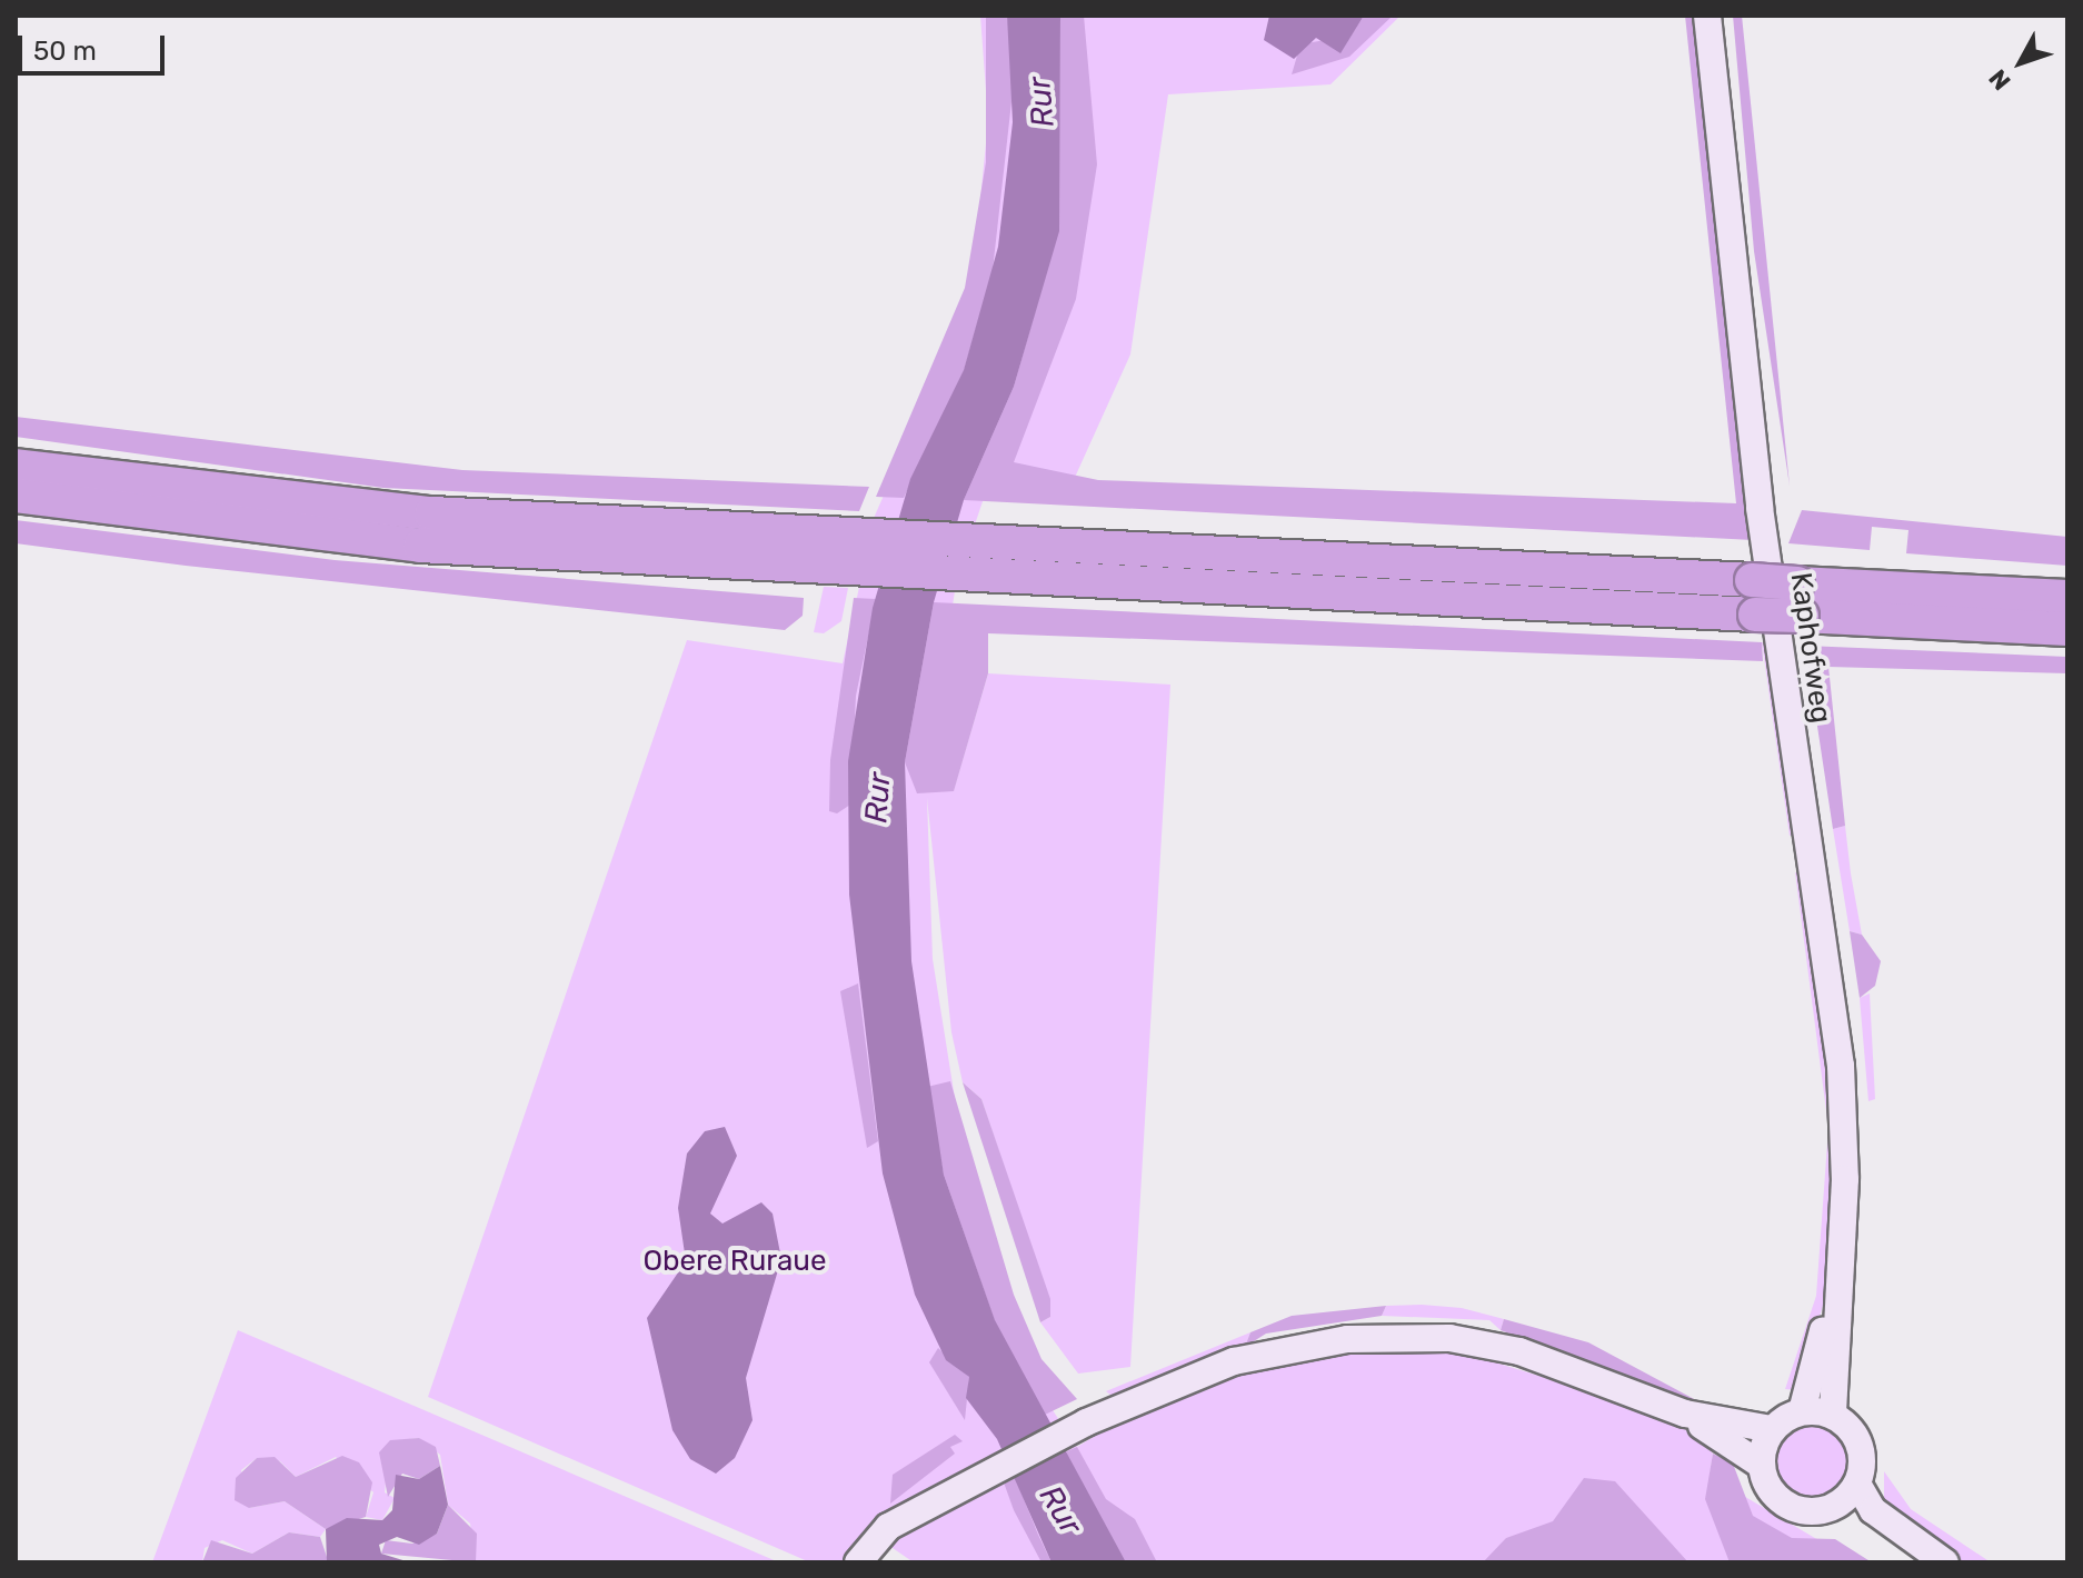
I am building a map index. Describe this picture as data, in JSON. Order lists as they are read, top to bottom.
{
  "streets": {
    "main road": ["Kaphofweg"]
  },
  "water": ["Rur"],
  "parks": ["Obere Ruraue"],
  "scale_bar": "50 m",
  "north": "bottom left"
}
